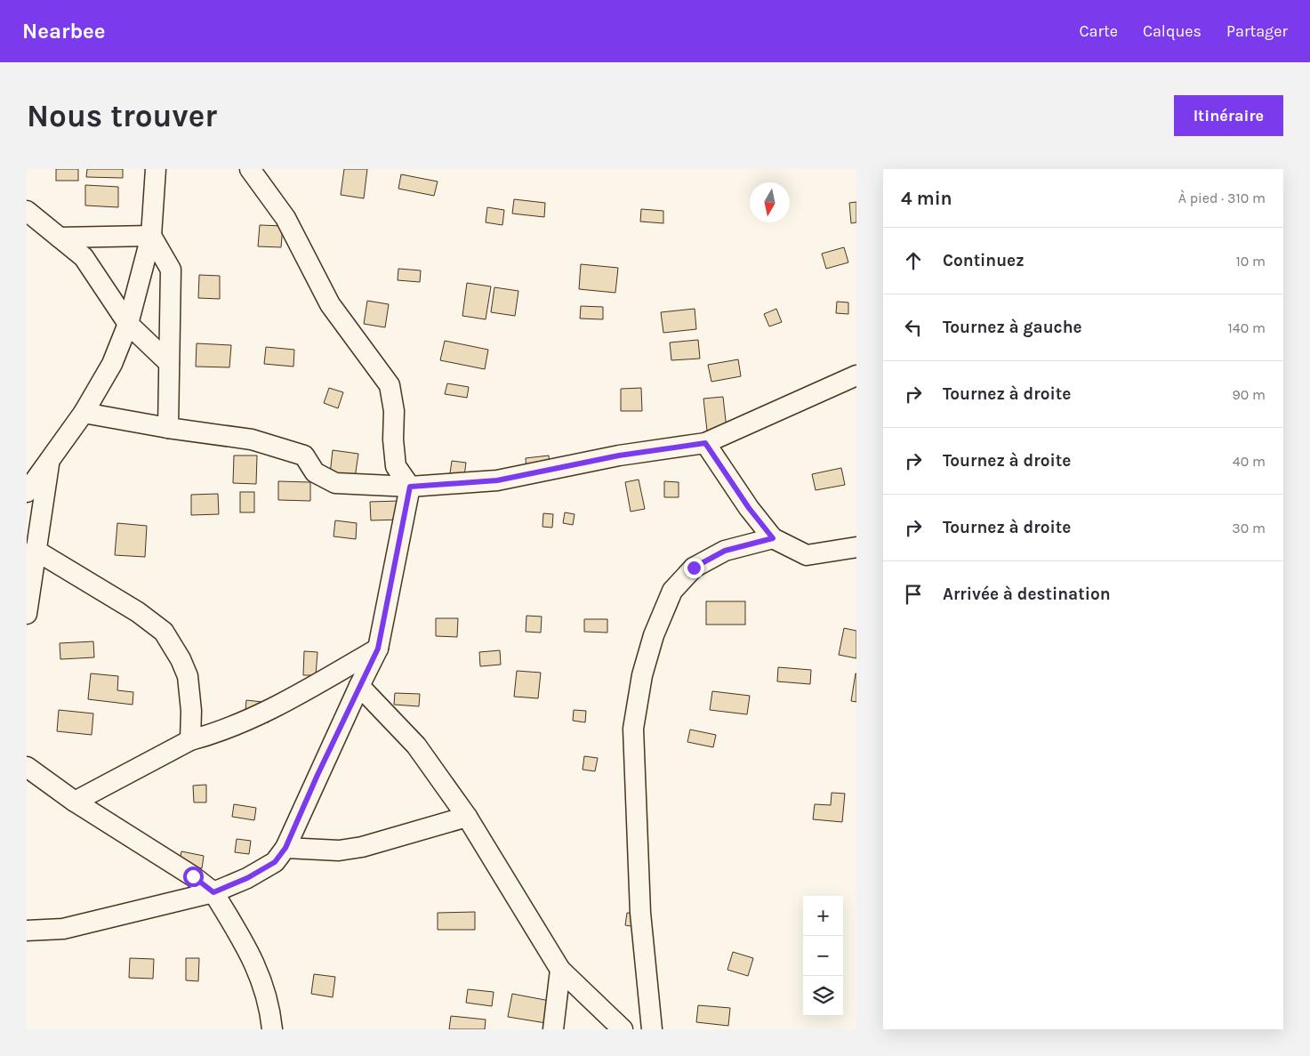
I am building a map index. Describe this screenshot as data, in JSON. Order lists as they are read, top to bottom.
{
  "north": "bottom",
  "page": {
    "header": "Nearbee",
    "nav": ["Carte", "Calques", "Partager"],
    "buttons": "Itinéraire",
    "title": "Nous trouver",
    "heading": ["4 min", "À pied · 310 m"],
    "list": [
      ["Continuez", "10 m"],
      ["Tournez à gauche", "140 m"],
      ["Tournez à droite", "90 m"],
      ["Tournez à droite", "40 m"],
      ["Tournez à droite", "30 m"],
      "Arrivée à destination"
    ],
    "map_buttons": ["+", "−"]
  }
}
